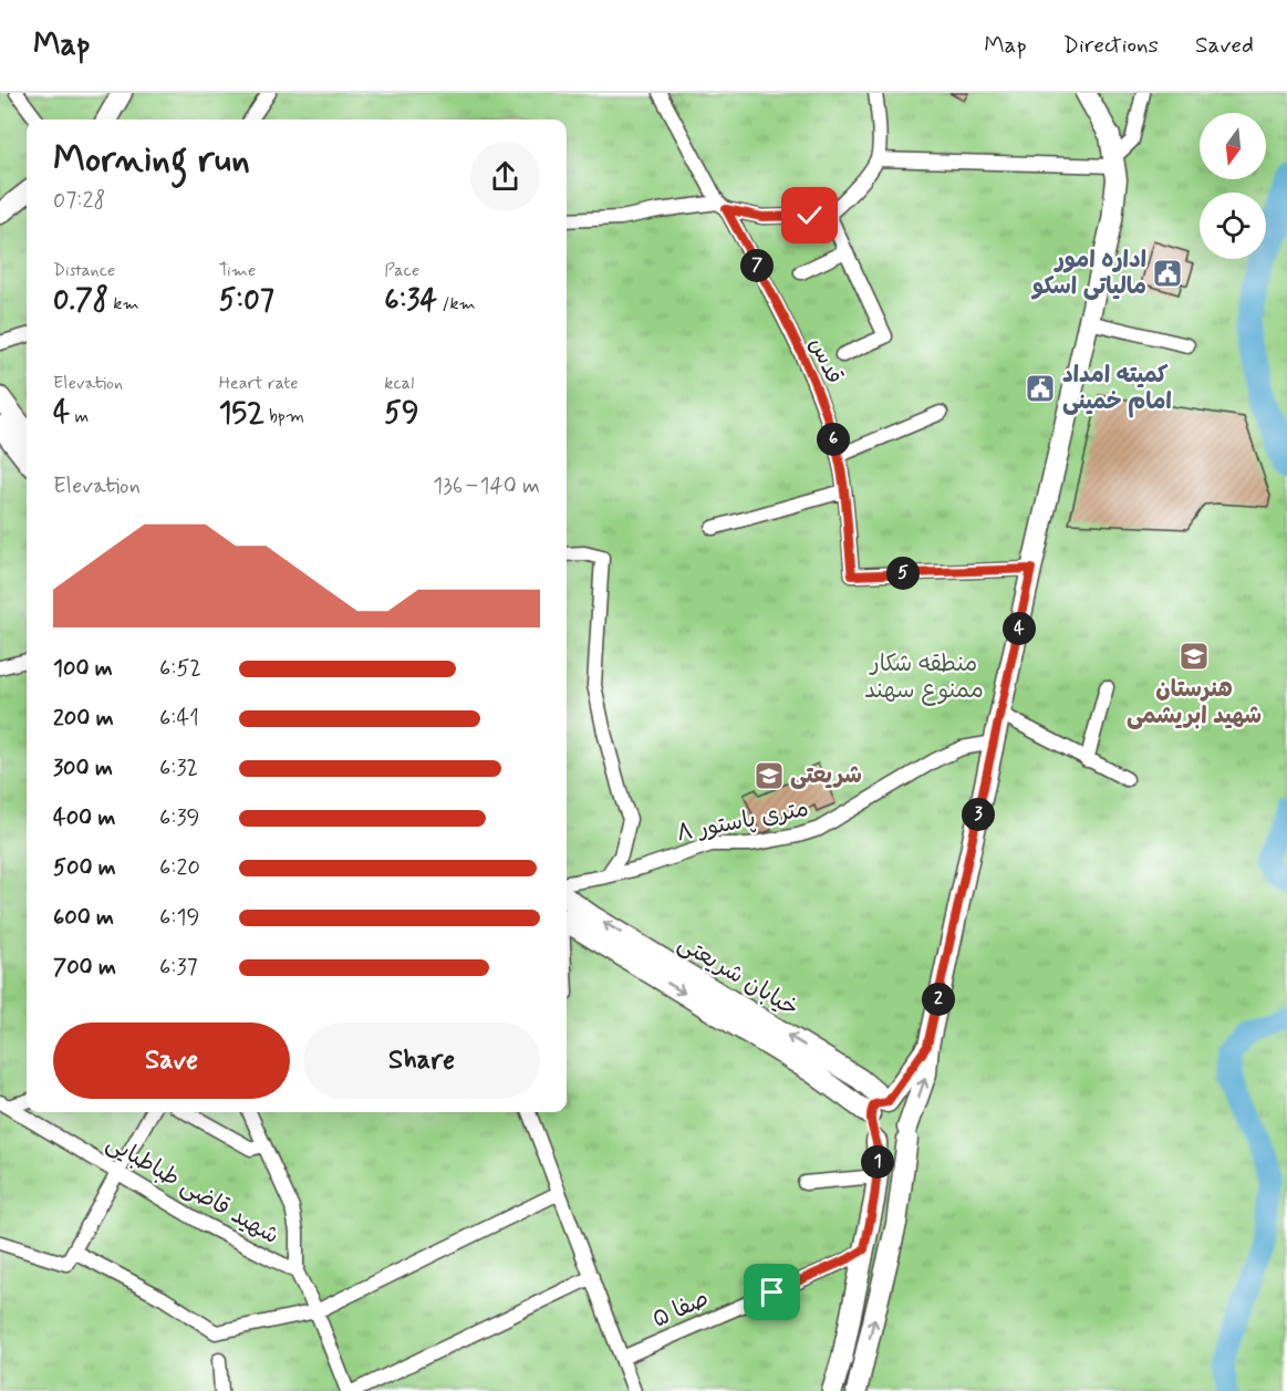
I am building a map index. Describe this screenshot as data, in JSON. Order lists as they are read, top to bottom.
{
  "streets": {
    "main road": ["خیابان شریعتی"],
    "street": [
      "قدس",
      "۸ متری پاستور",
      "شهید قاضی طباطبایی",
      "صفا ۵"
    ]
  },
  "parks": ["منطقه شکار ممنوع سهند"],
  "places": {
    "public building": ["اداره امور مالیاتی اسکو", "کمیته امداد امام خمینی"],
    "school or university": ["هنرستان شهید ابریشمی", "شریعتی"]
  },
  "north": "bottom",
  "page": {
    "header": "Map",
    "nav": ["Map", "Directions", "Saved"],
    "heading": ["Morning run", "07:28"],
    "stats": [
      ["Distance", "0.78 km"],
      ["Time", "5:07"],
      ["Pace", "6:34 /km"],
      ["Elevation", "4 m"],
      ["Heart rate", "152 bpm"],
      ["kcal", "59"]
    ],
    "pins": [
      "7",
      "6",
      "5",
      "4",
      "3",
      "2",
      "1"
    ],
    "chart": ["Elevation", "136–140 m"],
    "list": [
      {
        "name": "100 m",
        "note": "6:52"
      },
      {
        "name": "200 m",
        "note": "6:41"
      },
      {
        "name": "300 m",
        "note": "6:32"
      },
      {
        "name": "400 m",
        "note": "6:39"
      },
      {
        "name": "500 m",
        "note": "6:20"
      },
      {
        "name": "600 m",
        "note": "6:19"
      },
      {
        "name": "700 m",
        "note": "6:37"
      }
    ],
    "buttons": ["Save", "Share"]
  }
}
